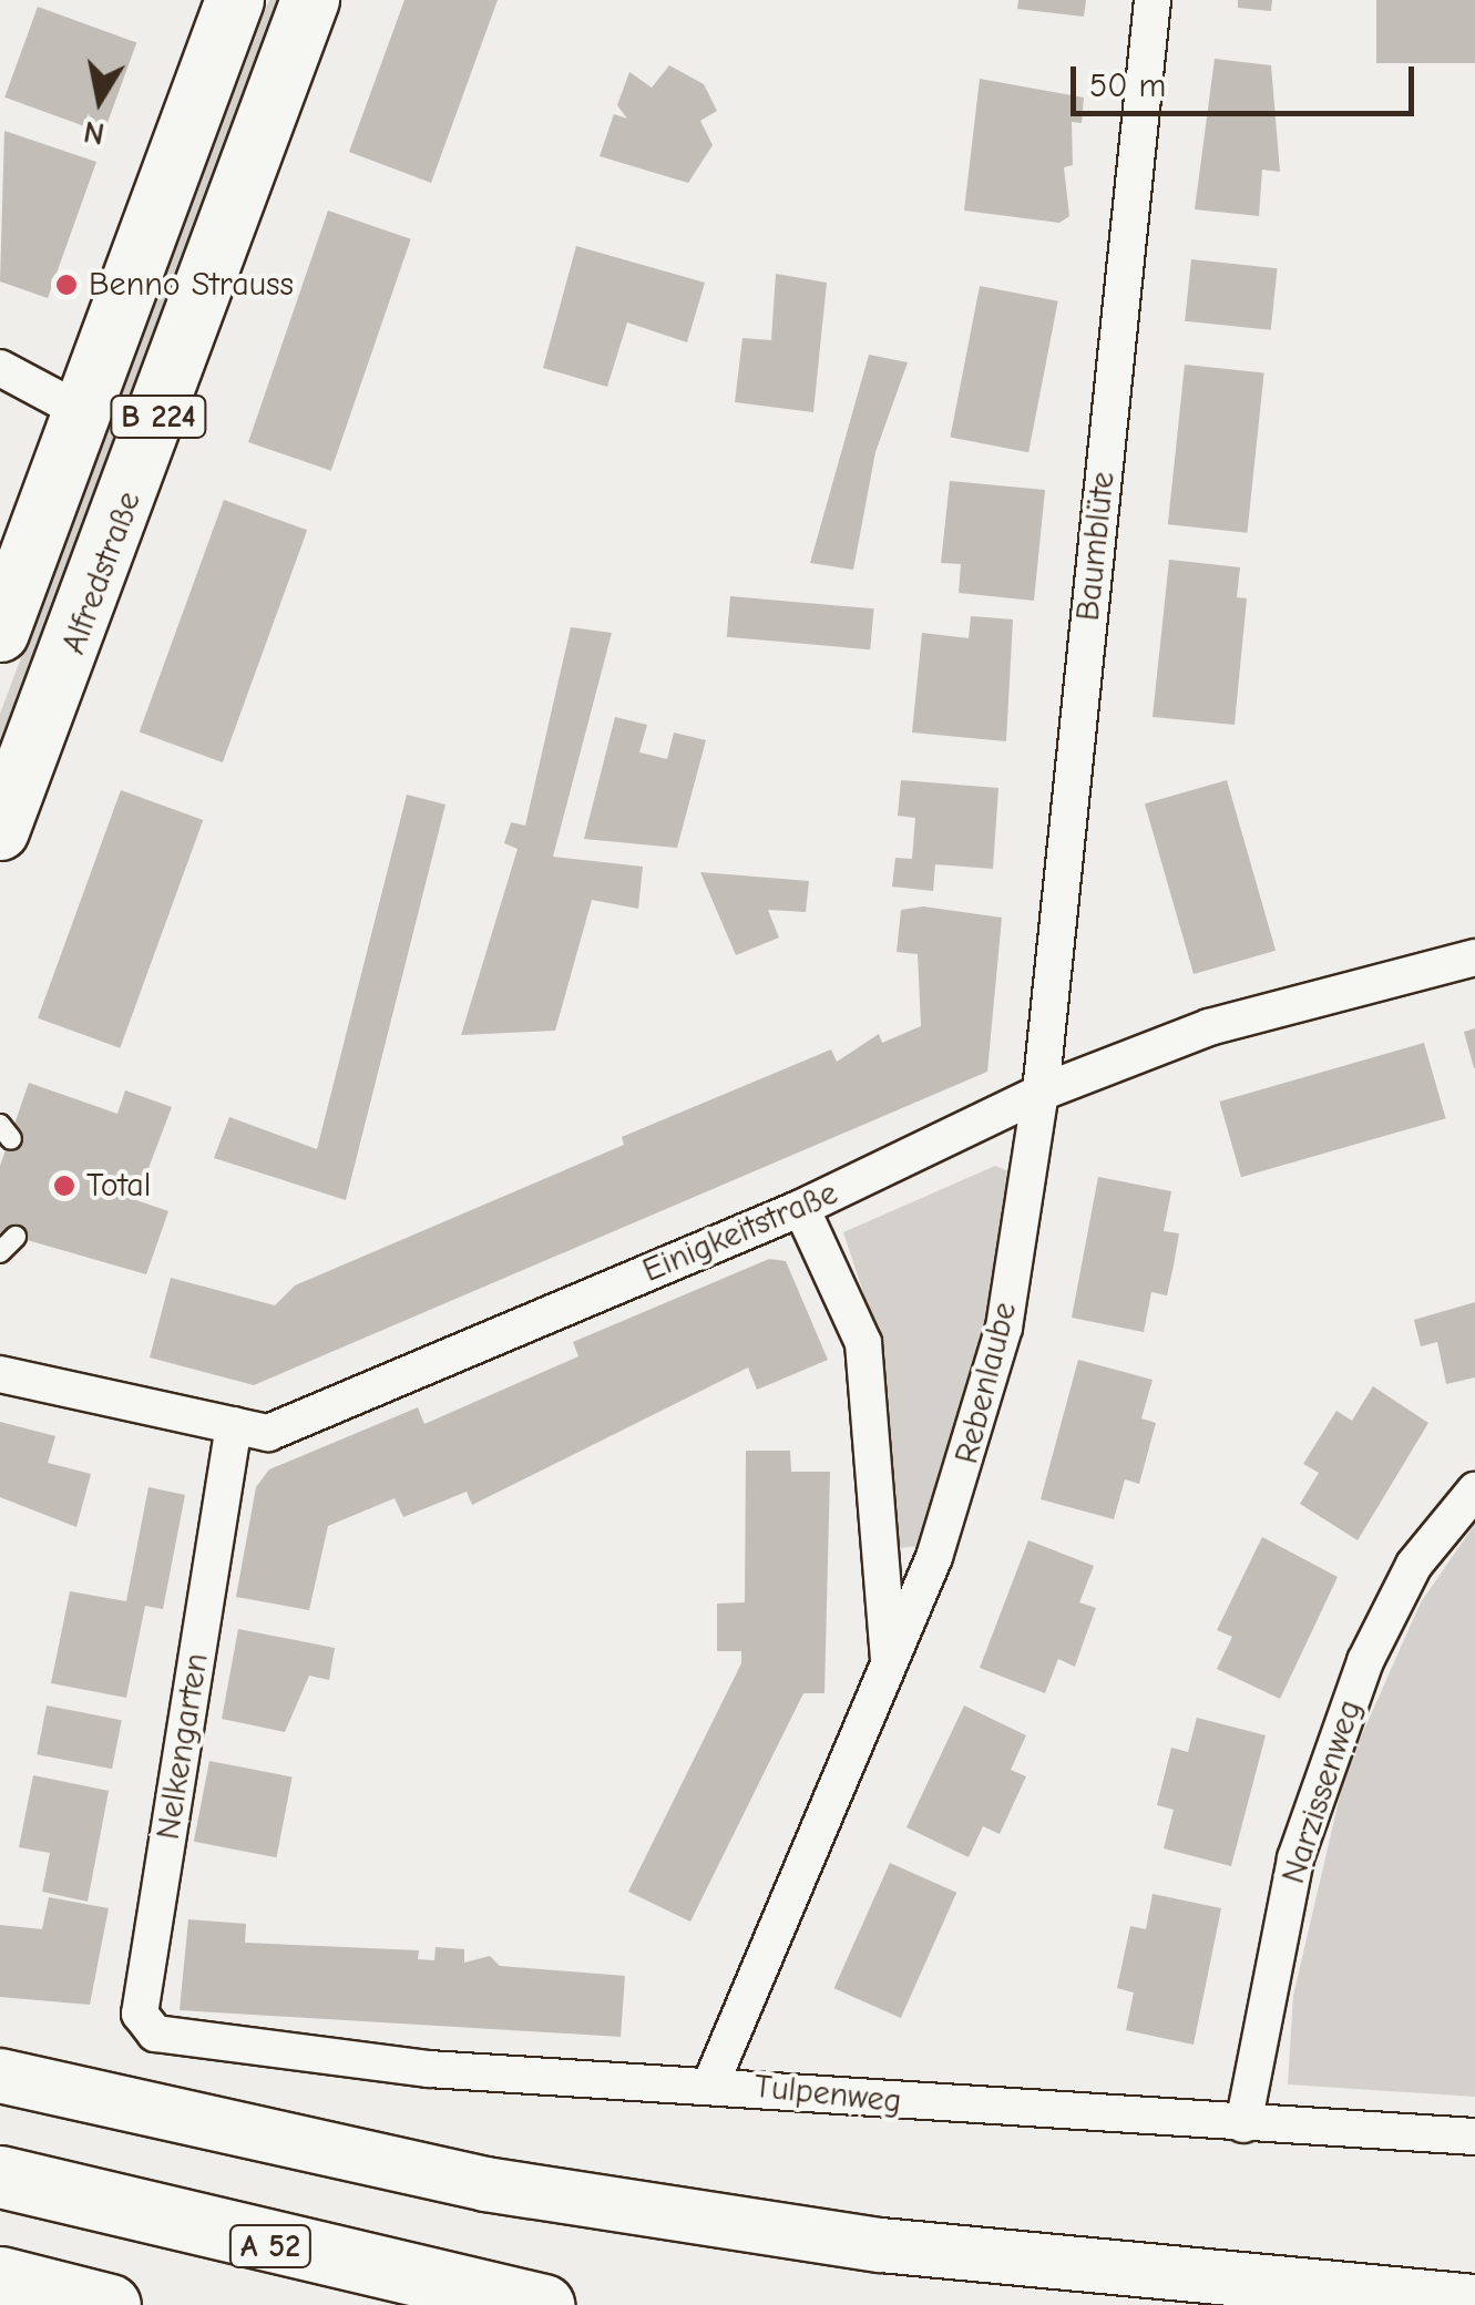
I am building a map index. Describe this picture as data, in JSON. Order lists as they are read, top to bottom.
{
  "streets": {
    "highway": ["A 52"],
    "main road": ["B 224", "Alfredstraße"],
    "street": [
      "Baumblüte",
      "Einigkeitstraße",
      "Rebenlaube",
      "Nelkengarten",
      "Narzissenweg",
      "Tulpenweg"
    ]
  },
  "crossings": [
    ["Baumblüte", "Einigkeitstraße"],
    ["Baumblüte", "Rebenlaube"],
    ["Einigkeitstraße", "Rebenlaube"],
    ["Einigkeitstraße", "Nelkengarten"],
    ["Rebenlaube", "Tulpenweg"],
    ["Nelkengarten", "Tulpenweg"],
    ["Narzissenweg", "Tulpenweg"]
  ],
  "places": ["Benno Strauss", "Total"],
  "scale_bar": "50 m",
  "north": "bottom"
}
